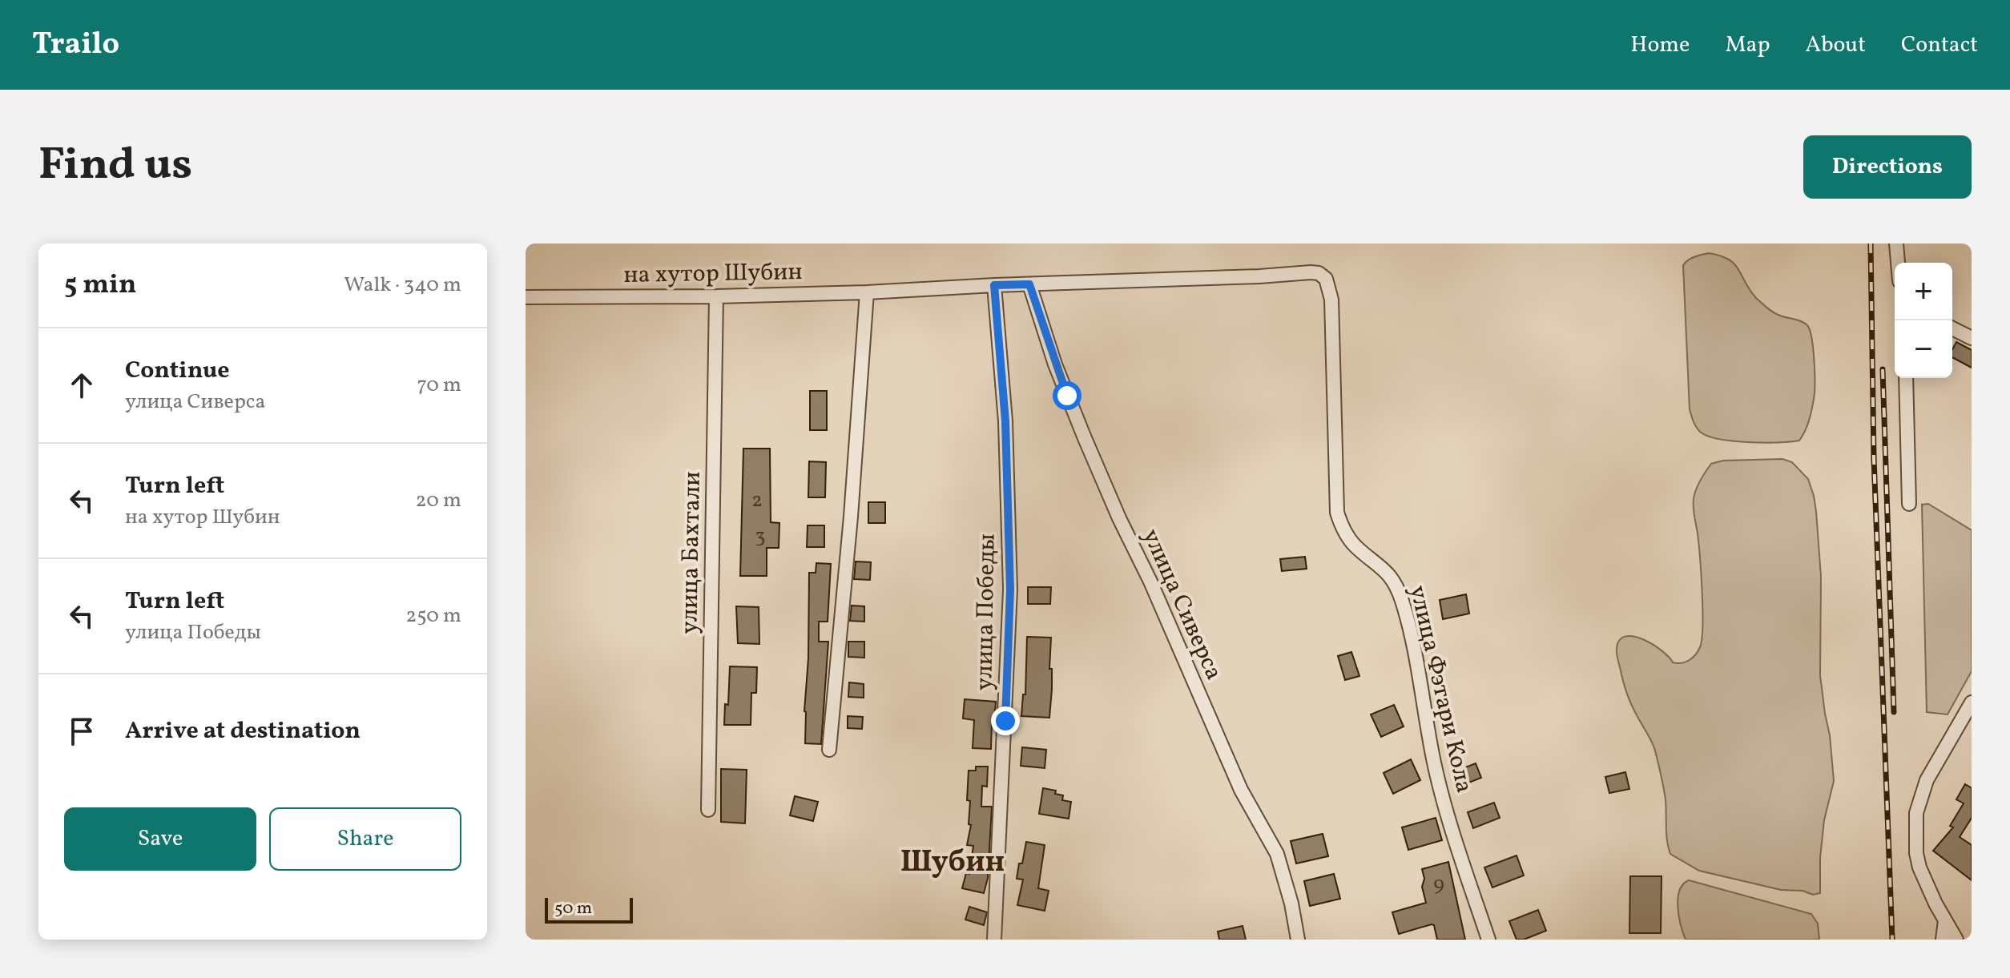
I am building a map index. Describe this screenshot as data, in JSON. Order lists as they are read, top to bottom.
{
  "streets": {
    "street": [
      "на хутор Шубин",
      "улица Бахтали",
      "улица Сиверса",
      "улица Победы",
      "улица Фэтари Кола"
    ]
  },
  "crossings": [
    ["на хутор Шубин", "улица Бахтали"],
    ["на хутор Шубин", "улица Сиверса"],
    ["на хутор Шубин", "улица Победы"],
    ["на хутор Шубин", "улица Фэтари Кола"]
  ],
  "districts": ["Шубин"],
  "house_numbers": ["2", "3", "9"],
  "scale_bar": "50 m",
  "page": {
    "header": "Trailo",
    "nav": [
      "Home",
      "Map",
      "About",
      "Contact"
    ],
    "title": "Find us",
    "buttons": [
      "Directions",
      ["Save", "Share"]
    ],
    "heading": ["5 min", "Walk · 340 m"],
    "map_buttons": ["+", "−"],
    "list": [
      ["Continue", "улица Сиверса", "70 m"],
      ["Turn left", "на хутор Шубин", "20 m"],
      ["Turn left", "улица Победы", "250 m"],
      "Arrive at destination"
    ],
    "scale": "50 m"
  }
}
